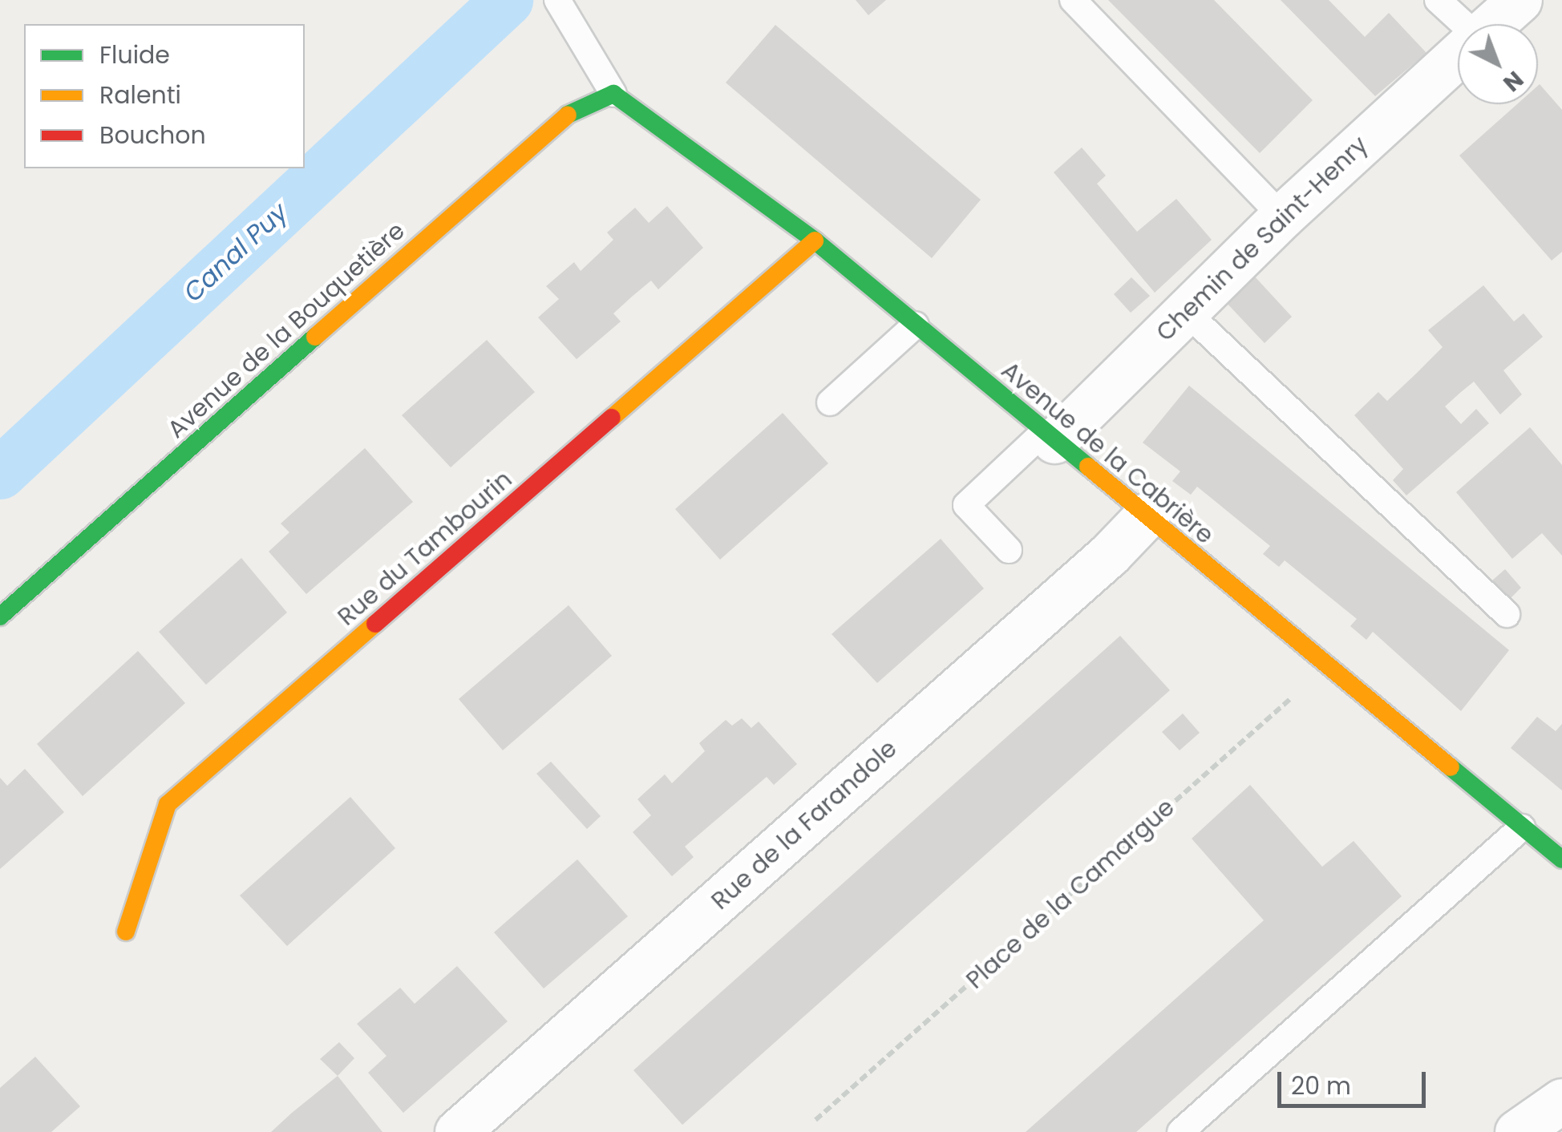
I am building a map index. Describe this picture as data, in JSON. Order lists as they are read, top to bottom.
{
  "streets": {
    "street": [
      "Chemin de Saint-Henry",
      "Avenue de la Bouquetière",
      "Avenue de la Cabrière",
      "Rue du Tambourin",
      "Rue de la Farandole"
    ],
    "path": ["Place de la Camargue"]
  },
  "crossings": [
    ["Chemin de Saint-Henry", "Avenue de la Cabrière"],
    ["Avenue de la Bouquetière", "Avenue de la Cabrière"],
    ["Avenue de la Cabrière", "Rue du Tambourin"],
    ["Avenue de la Cabrière", "Rue de la Farandole"],
    ["Avenue de la Cabrière", "Place de la Camargue"]
  ],
  "water": ["Canal Puy"],
  "legend": ["Fluide", "Ralenti", "Bouchon"],
  "scale_bar": "20 m",
  "north": "bottom right"
}
